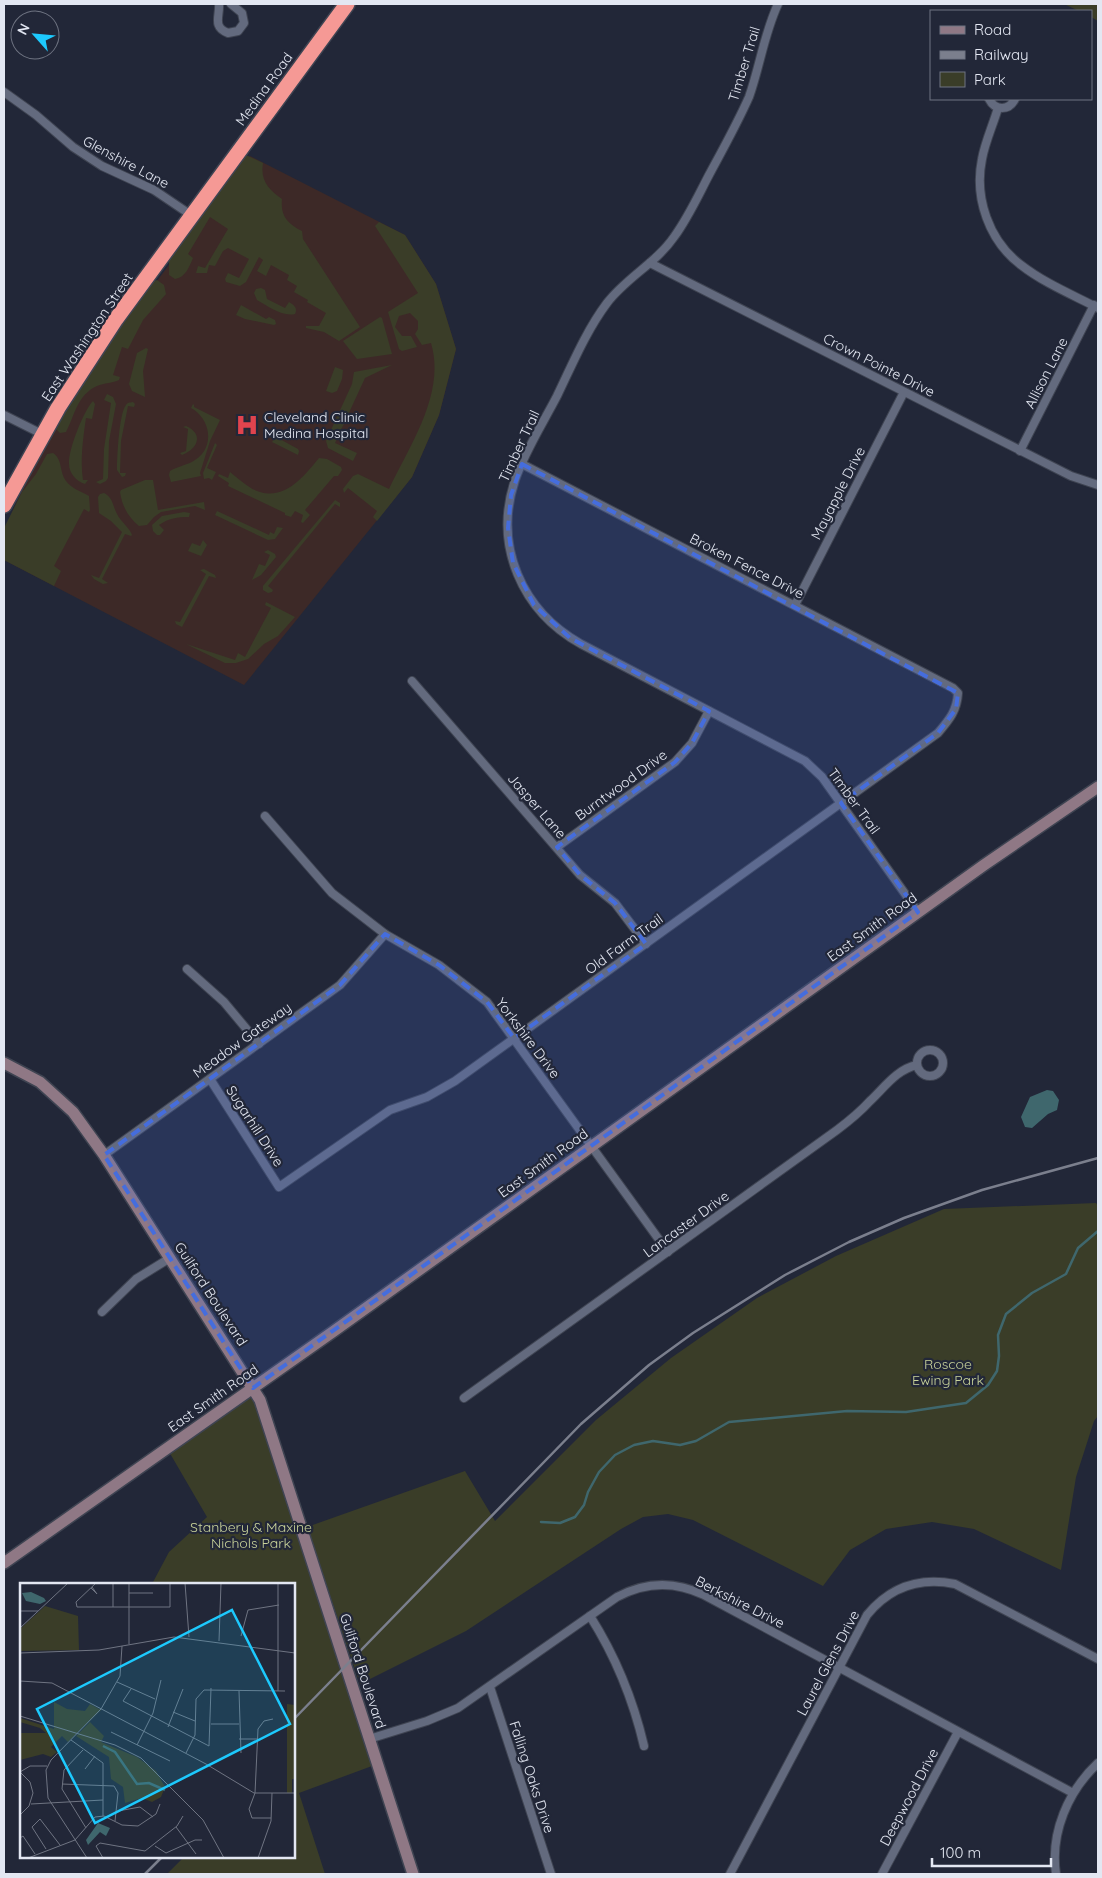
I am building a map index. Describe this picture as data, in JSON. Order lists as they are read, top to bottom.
{
  "streets": {
    "highway": ["Medina Road", "East Washington Street"],
    "street": [
      "Timber Trail",
      "Glenshire Lane",
      "Crown Pointe Drive",
      "Allison Lane",
      "Mayapple Drive",
      "Broken Fence Drive",
      "Burntwood Drive",
      "Jasper Lane",
      "East Smith Road",
      "Old Farm Trail",
      "Yorkshire Drive",
      "Meadow Gateway",
      "Sugarhill Drive",
      "Lancaster Drive",
      "Guilford Boulevard",
      "Berkshire Drive",
      "Laurel Glens Drive",
      "Falling Oaks Drive",
      "Deepwood Drive"
    ]
  },
  "crossings": [
    ["Timber Trail", "Crown Pointe Drive"],
    ["Timber Trail", "Broken Fence Drive"],
    ["Timber Trail", "Burntwood Drive"],
    ["Timber Trail", "East Smith Road"],
    ["Timber Trail", "Old Farm Trail"],
    ["Medina Road", "East Washington Street"],
    ["Glenshire Lane", "East Washington Street"],
    ["Crown Pointe Drive", "Allison Lane"],
    ["Crown Pointe Drive", "Mayapple Drive"],
    ["Mayapple Drive", "Broken Fence Drive"],
    ["Broken Fence Drive", "Old Farm Trail"],
    ["Burntwood Drive", "Jasper Lane"],
    ["Jasper Lane", "Old Farm Trail"],
    ["East Smith Road", "Yorkshire Drive"],
    ["East Smith Road", "Guilford Boulevard"],
    ["Old Farm Trail", "Yorkshire Drive"],
    ["Old Farm Trail", "Sugarhill Drive"],
    ["Yorkshire Drive", "Meadow Gateway"],
    ["Yorkshire Drive", "Lancaster Drive"],
    ["Meadow Gateway", "Sugarhill Drive"],
    ["Meadow Gateway", "Guilford Boulevard"],
    ["Guilford Boulevard", "Berkshire Drive"],
    ["Berkshire Drive", "Laurel Glens Drive"],
    ["Berkshire Drive", "Falling Oaks Drive"],
    ["Berkshire Drive", "Deepwood Drive"]
  ],
  "parks": ["Roscoe Ewing Park", "Stanbery & Maxine Nichols Park"],
  "places": {
    "hospital": ["Cleveland Clinic Medina Hospital"]
  },
  "legend": ["Road", "Railway", "Park"],
  "scale_bar": "100 m",
  "north": "top left"
}
